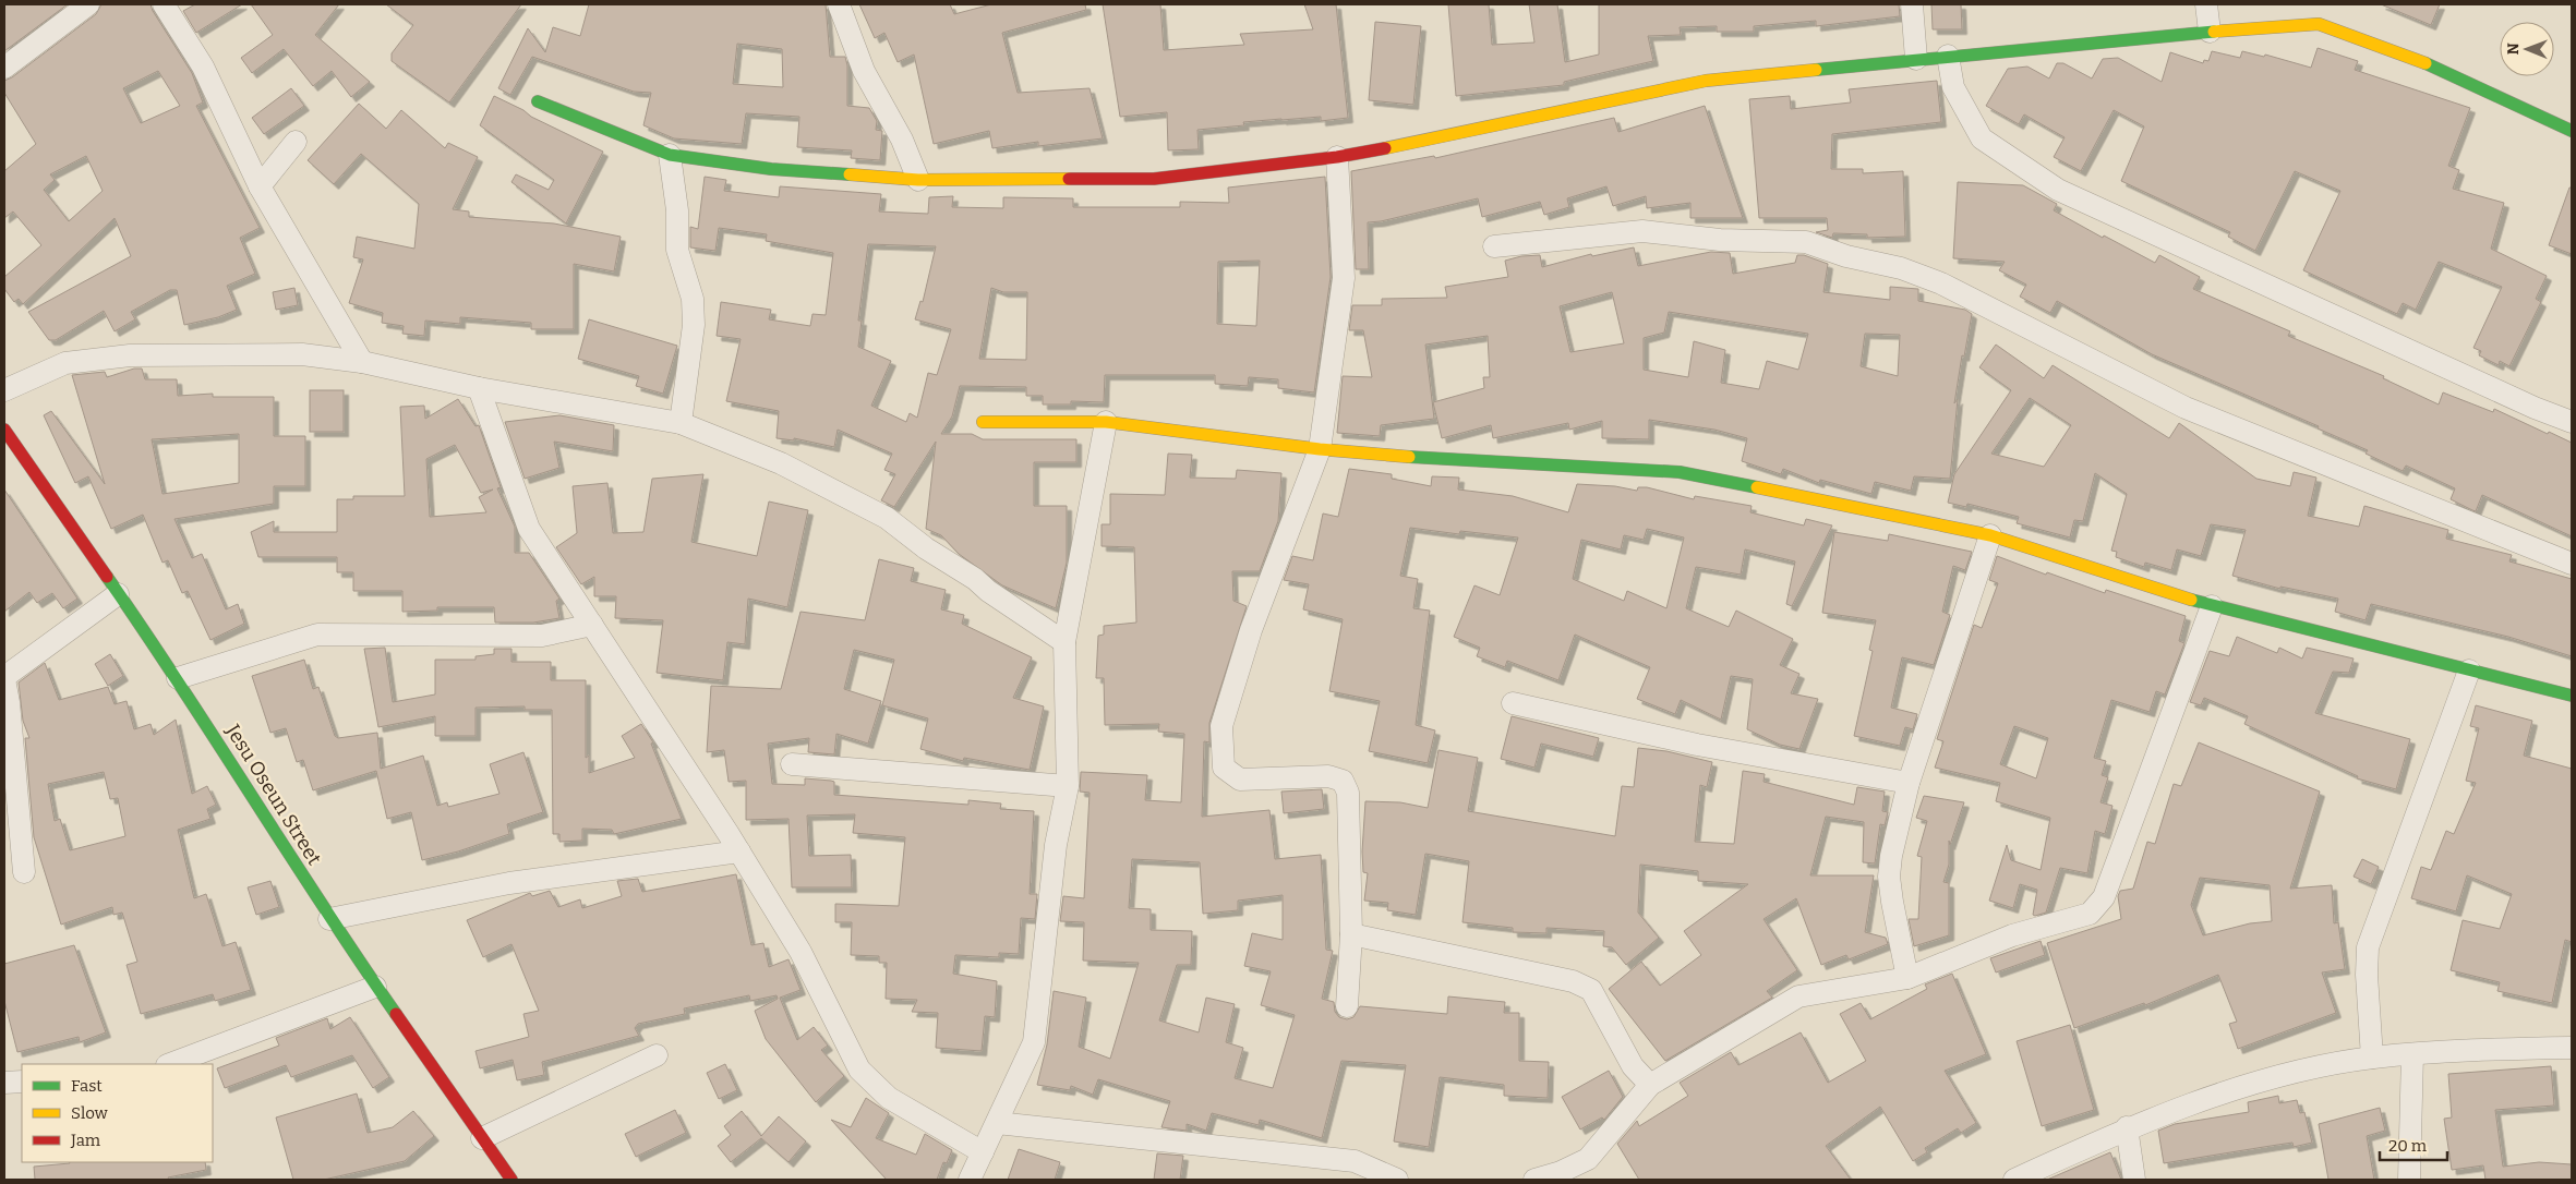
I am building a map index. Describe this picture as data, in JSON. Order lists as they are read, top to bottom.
{
  "streets": {
    "street": ["Jesu Oseun Street"]
  },
  "legend": ["Fast", "Slow", "Jam"],
  "scale_bar": "20 m",
  "north": "left"
}
